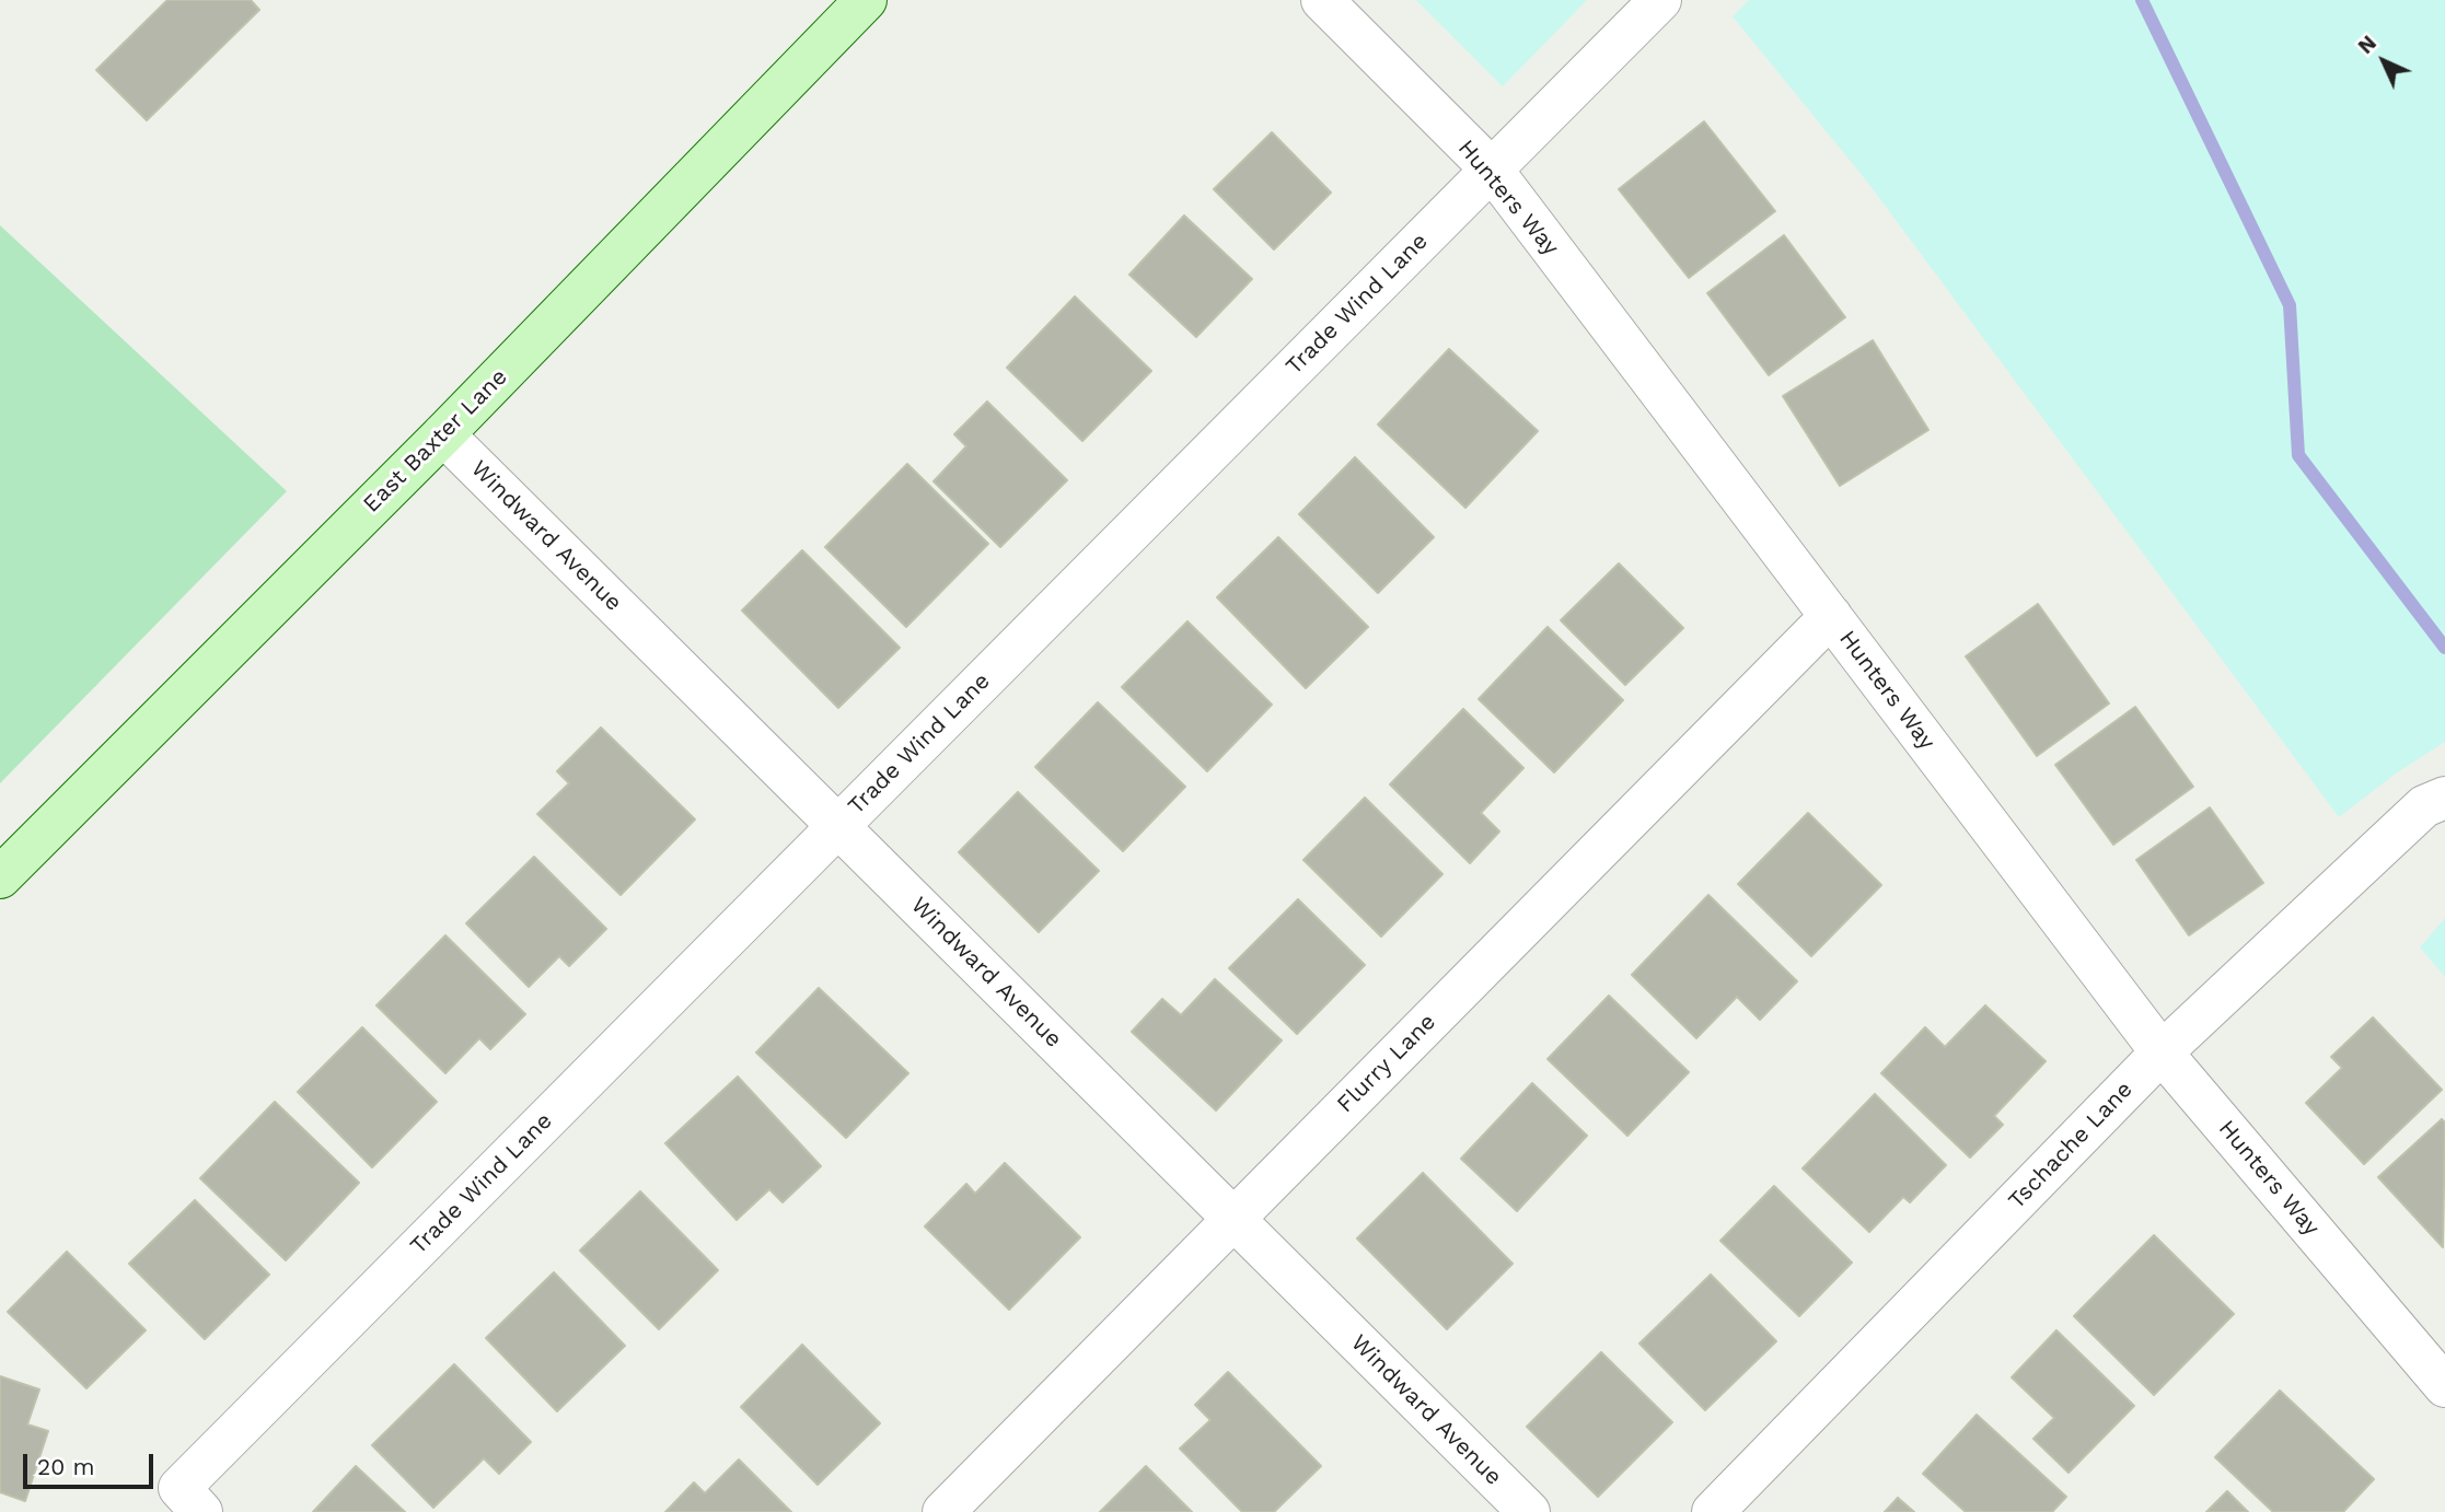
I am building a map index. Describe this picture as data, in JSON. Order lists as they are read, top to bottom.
{
  "streets": {
    "main road": ["East Baxter Lane"],
    "street": [
      "Hunters Way",
      "Trade Wind Lane",
      "Windward Avenue",
      "Flurry Lane",
      "Tschache Lane"
    ]
  },
  "crossings": [
    ["Hunters Way", "Trade Wind Lane"],
    ["Hunters Way", "Flurry Lane"],
    ["Hunters Way", "Tschache Lane"],
    ["Trade Wind Lane", "Windward Avenue"],
    ["East Baxter Lane", "Windward Avenue"],
    ["Windward Avenue", "Flurry Lane"]
  ],
  "scale_bar": "20 m",
  "north": "top left"
}
